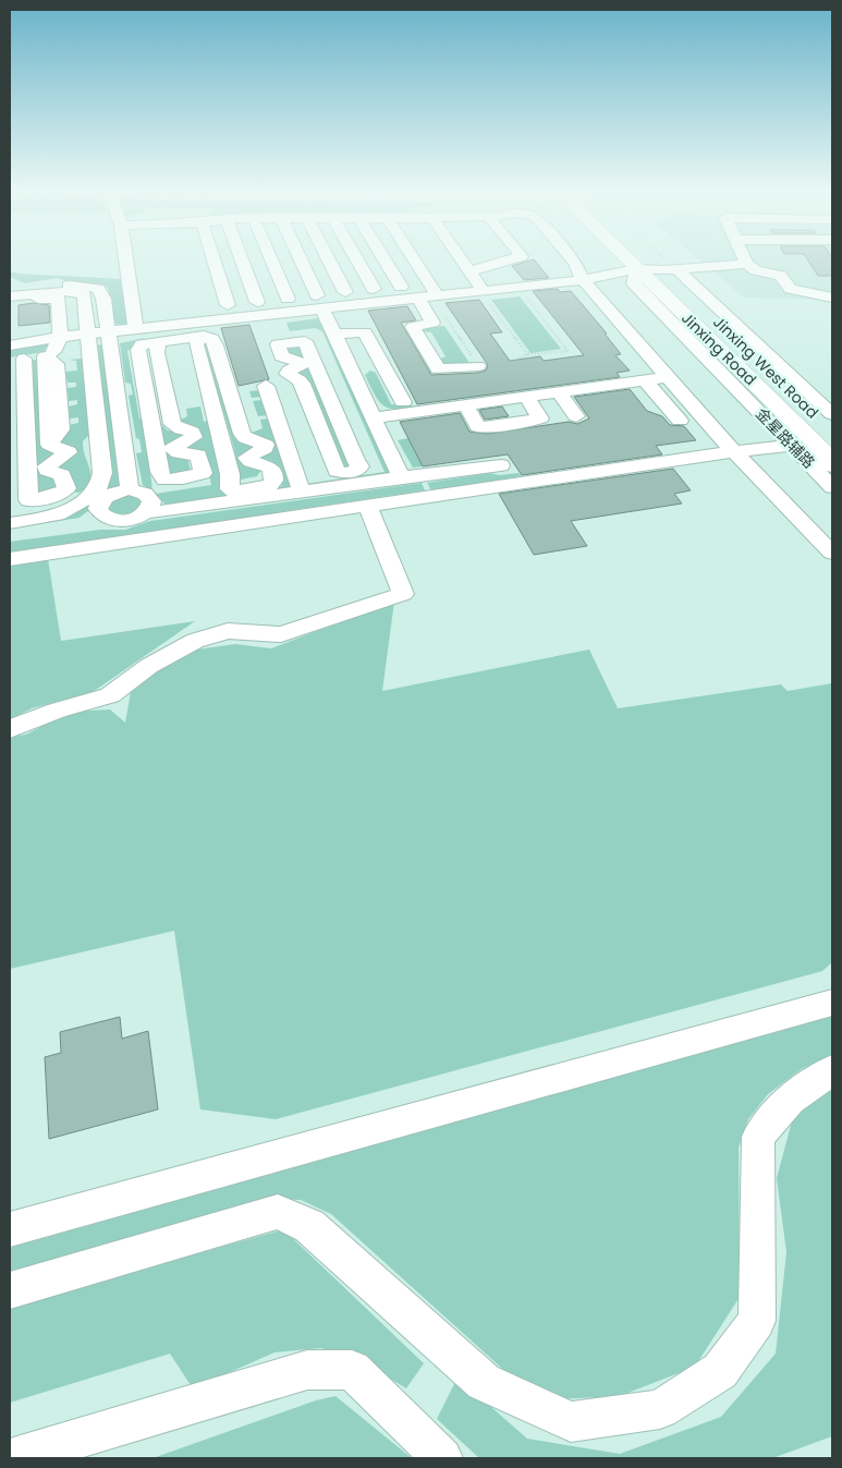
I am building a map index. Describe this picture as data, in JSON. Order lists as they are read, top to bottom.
{
  "streets": {
    "main road": ["Jinxing Road", "Jinxing West Road"],
    "street": ["金星路辅路"]
  },
  "crossings": [
    ["Jinxing Road", "金星路辅路"]
  ]
}
